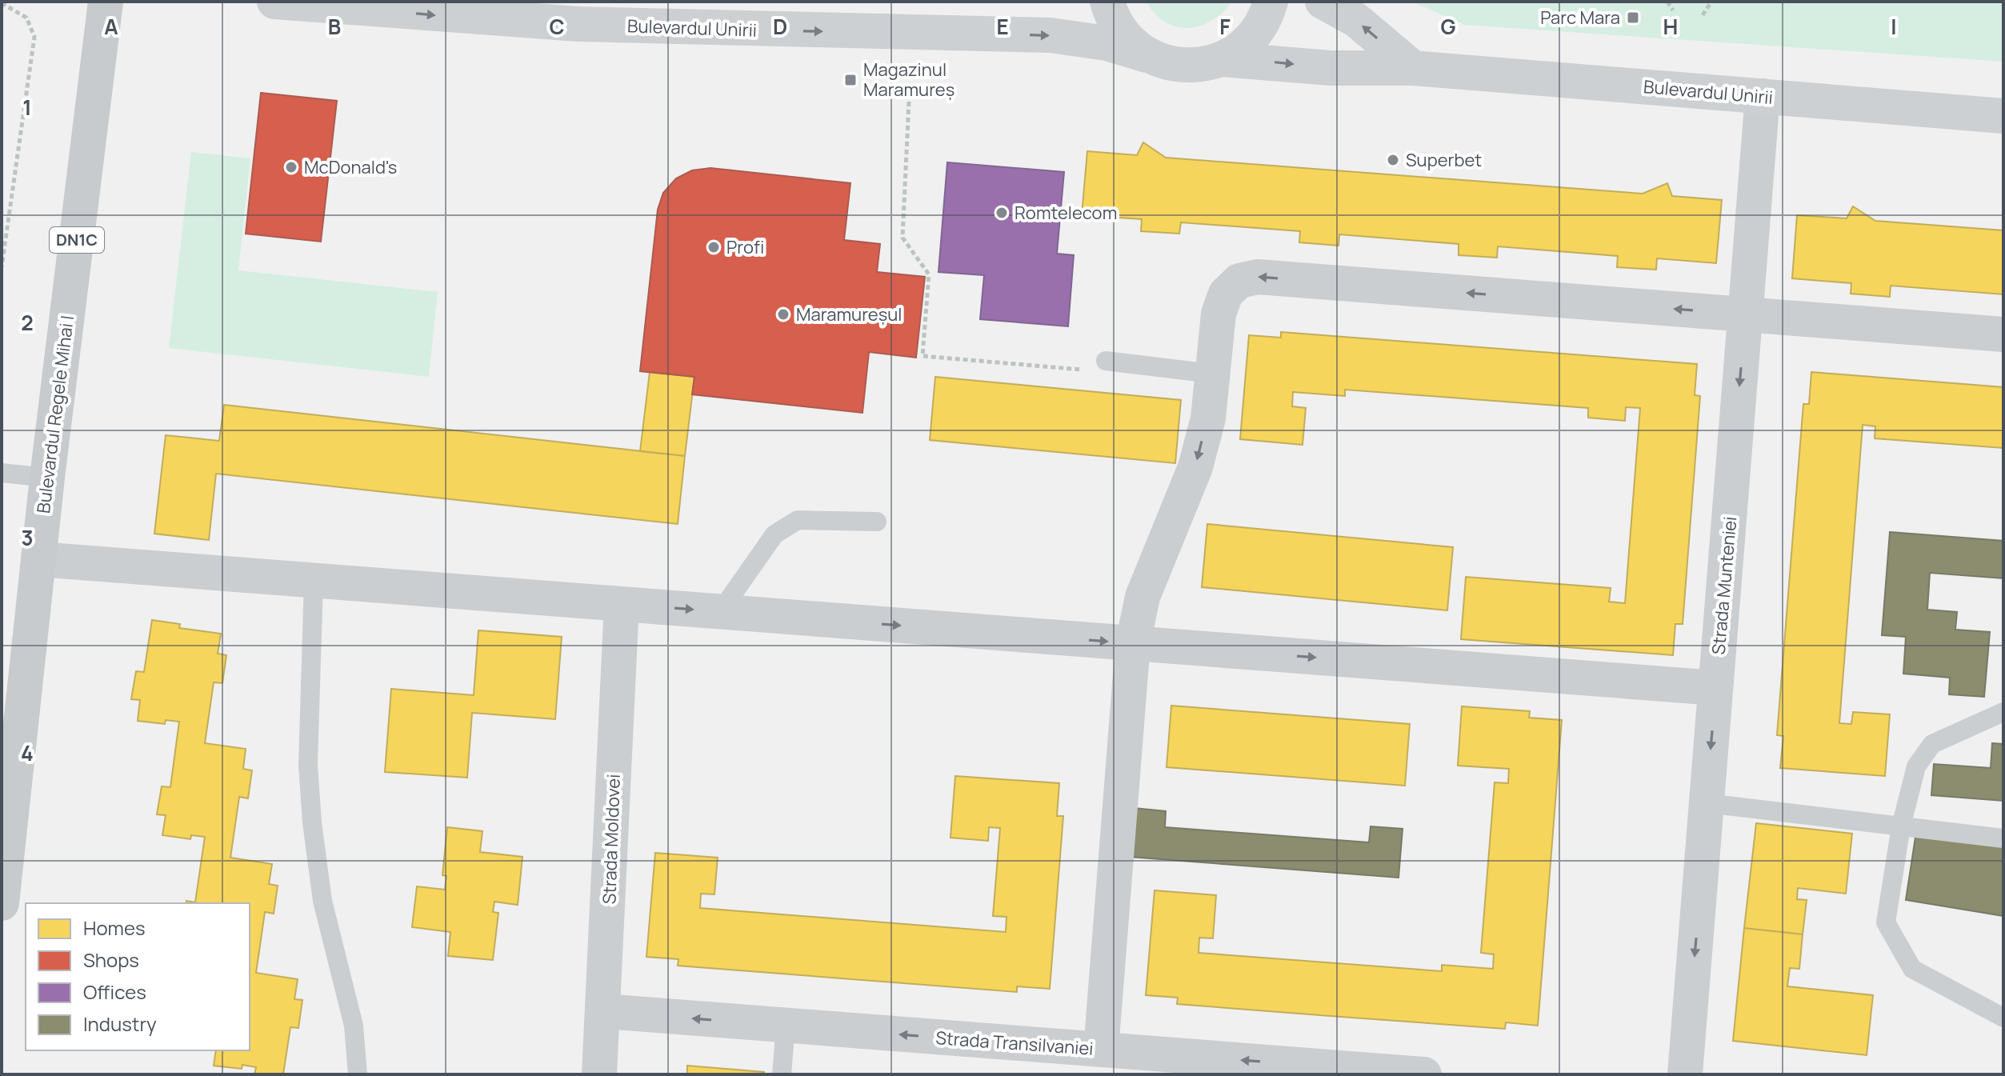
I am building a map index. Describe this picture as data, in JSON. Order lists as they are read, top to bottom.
{
  "streets": {
    "main road": ["Bulevardul Unirii", "DN1C", "Bulevardul Regele Mihai I"],
    "street": ["Strada Munteniei", "Strada Moldovei", "Strada Transilvaniei"]
  },
  "crossings": [
    ["Bulevardul Unirii", "Strada Munteniei"],
    ["Strada Moldovei", "Strada Transilvaniei"]
  ],
  "one_way": ["Bulevardul Unirii", "Strada Munteniei", "Strada Transilvaniei"],
  "places": {
    "transit": ["Parc Mara", "Magazinul Maramureș"],
    "other": [
      "Superbet",
      "McDonald's",
      "Romtelecom",
      "Profi",
      "Maramureșul"
    ]
  },
  "legend": [
    "Homes",
    "Shops",
    "Offices",
    "Industry"
  ],
  "grid": {
    "columns": [
      "A",
      "B",
      "C",
      "D",
      "E",
      "F",
      "G",
      "H",
      "I"
    ],
    "rows": [
      "1",
      "2",
      "3",
      "4"
    ]
  }
}
